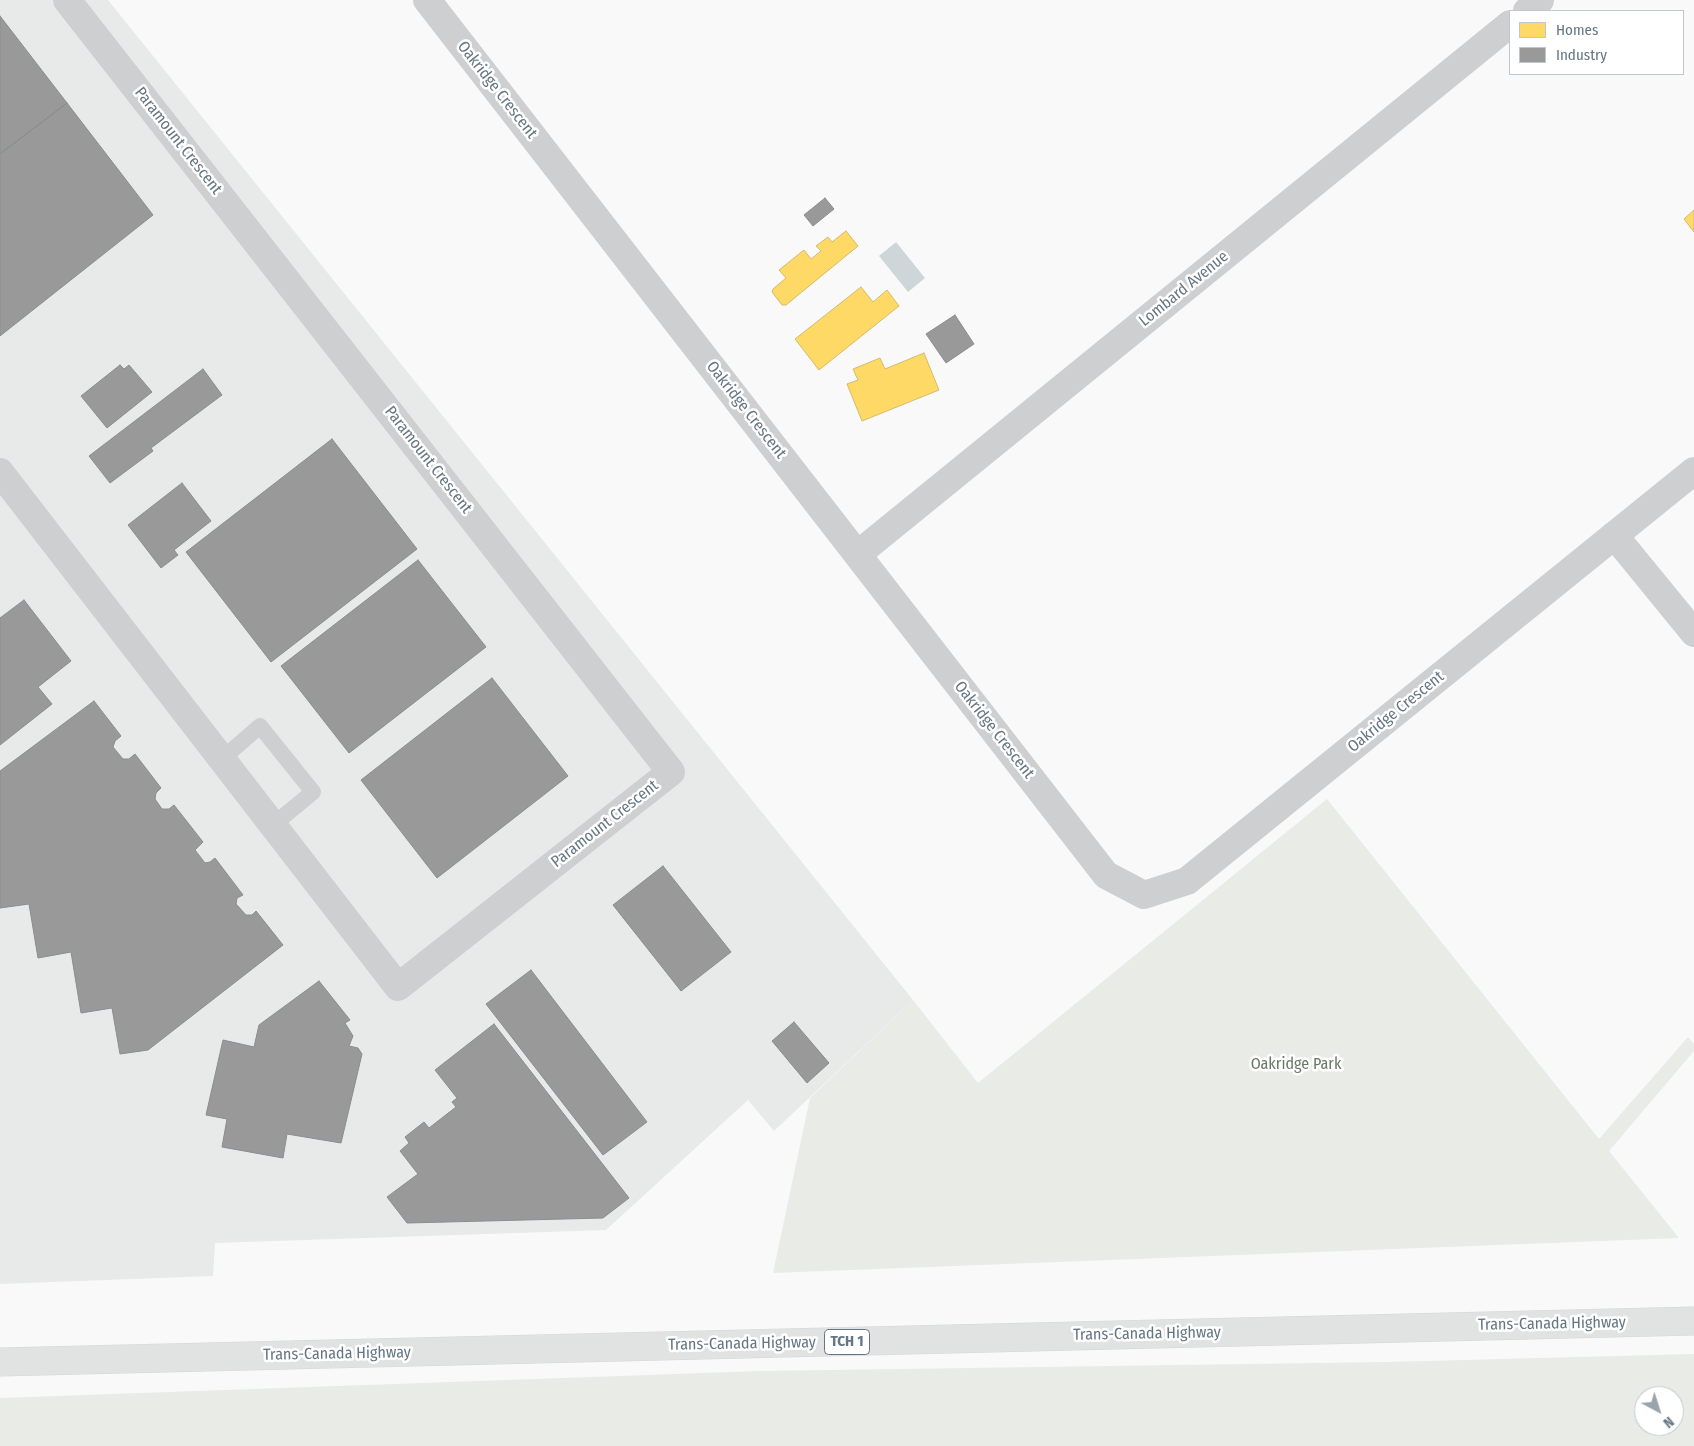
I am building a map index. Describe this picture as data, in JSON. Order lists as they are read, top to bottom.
{
  "streets": {
    "highway": ["Trans-Canada Highway", "TCH 1"],
    "street": ["Oakridge Crescent", "Paramount Crescent", "Lombard Avenue"]
  },
  "crossings": [
    ["Oakridge Crescent", "Lombard Avenue"]
  ],
  "parks": ["Oakridge Park"],
  "legend": ["Homes", "Industry"],
  "north": "bottom right"
}
